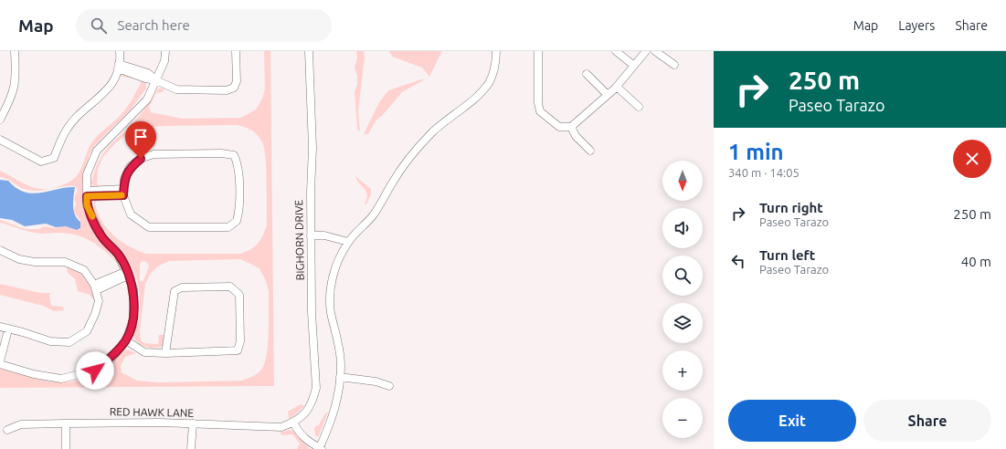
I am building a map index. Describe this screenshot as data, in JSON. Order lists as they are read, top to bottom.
{
  "streets": {
    "street": ["BIGHORN DRIVE", "RED HAWK LANE"]
  },
  "crossings": [
    ["BIGHORN DRIVE", "RED HAWK LANE"]
  ],
  "north": "bottom",
  "page": {
    "header": "Map",
    "search": "Search here",
    "nav": ["Map", "Layers", "Share"],
    "turn": ["250 m", "Paseo Tarazo"],
    "heading": ["1 min", "340 m · 14:05"],
    "map_buttons": ["+", "−"],
    "list": [
      {
        "name": "Turn right",
        "note": "Paseo Tarazo",
        "value": "250 m"
      },
      {
        "name": "Turn left",
        "note": "Paseo Tarazo",
        "value": "40 m"
      }
    ],
    "buttons": ["Exit", "Share"]
  }
}
